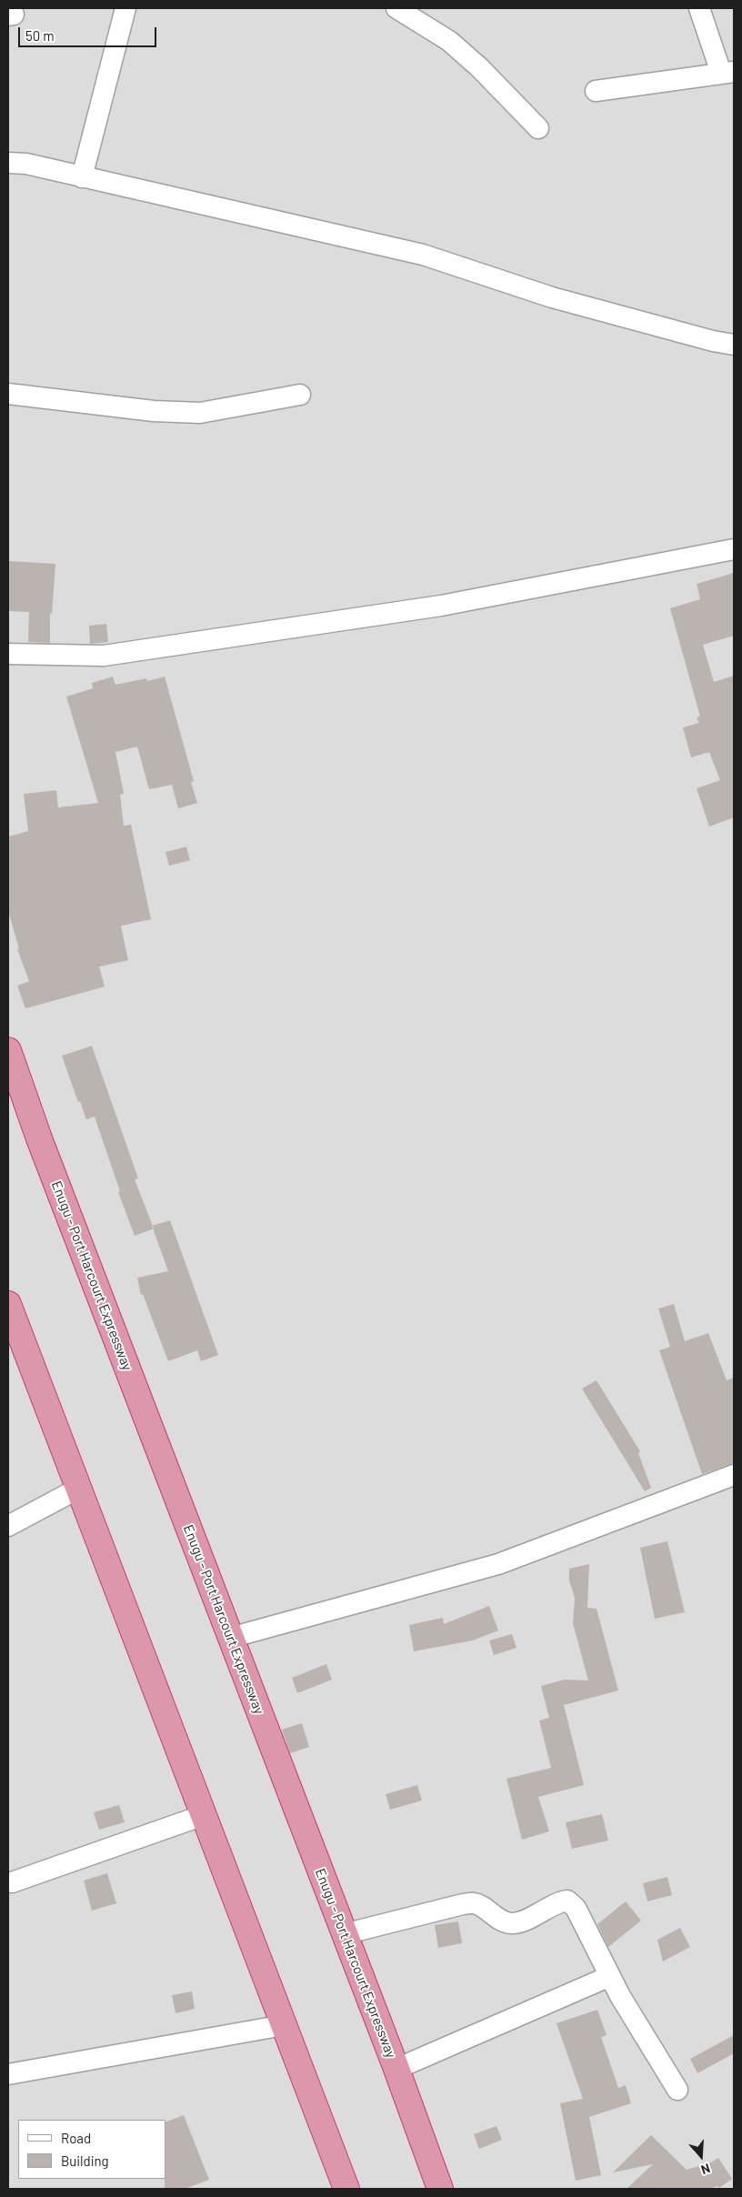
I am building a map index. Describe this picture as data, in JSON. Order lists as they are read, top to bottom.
{
  "streets": {
    "highway": ["Enugu - Port Harcourt Expressway"]
  },
  "legend": ["Road", "Building"],
  "scale_bar": "50 m",
  "north": "bottom"
}
